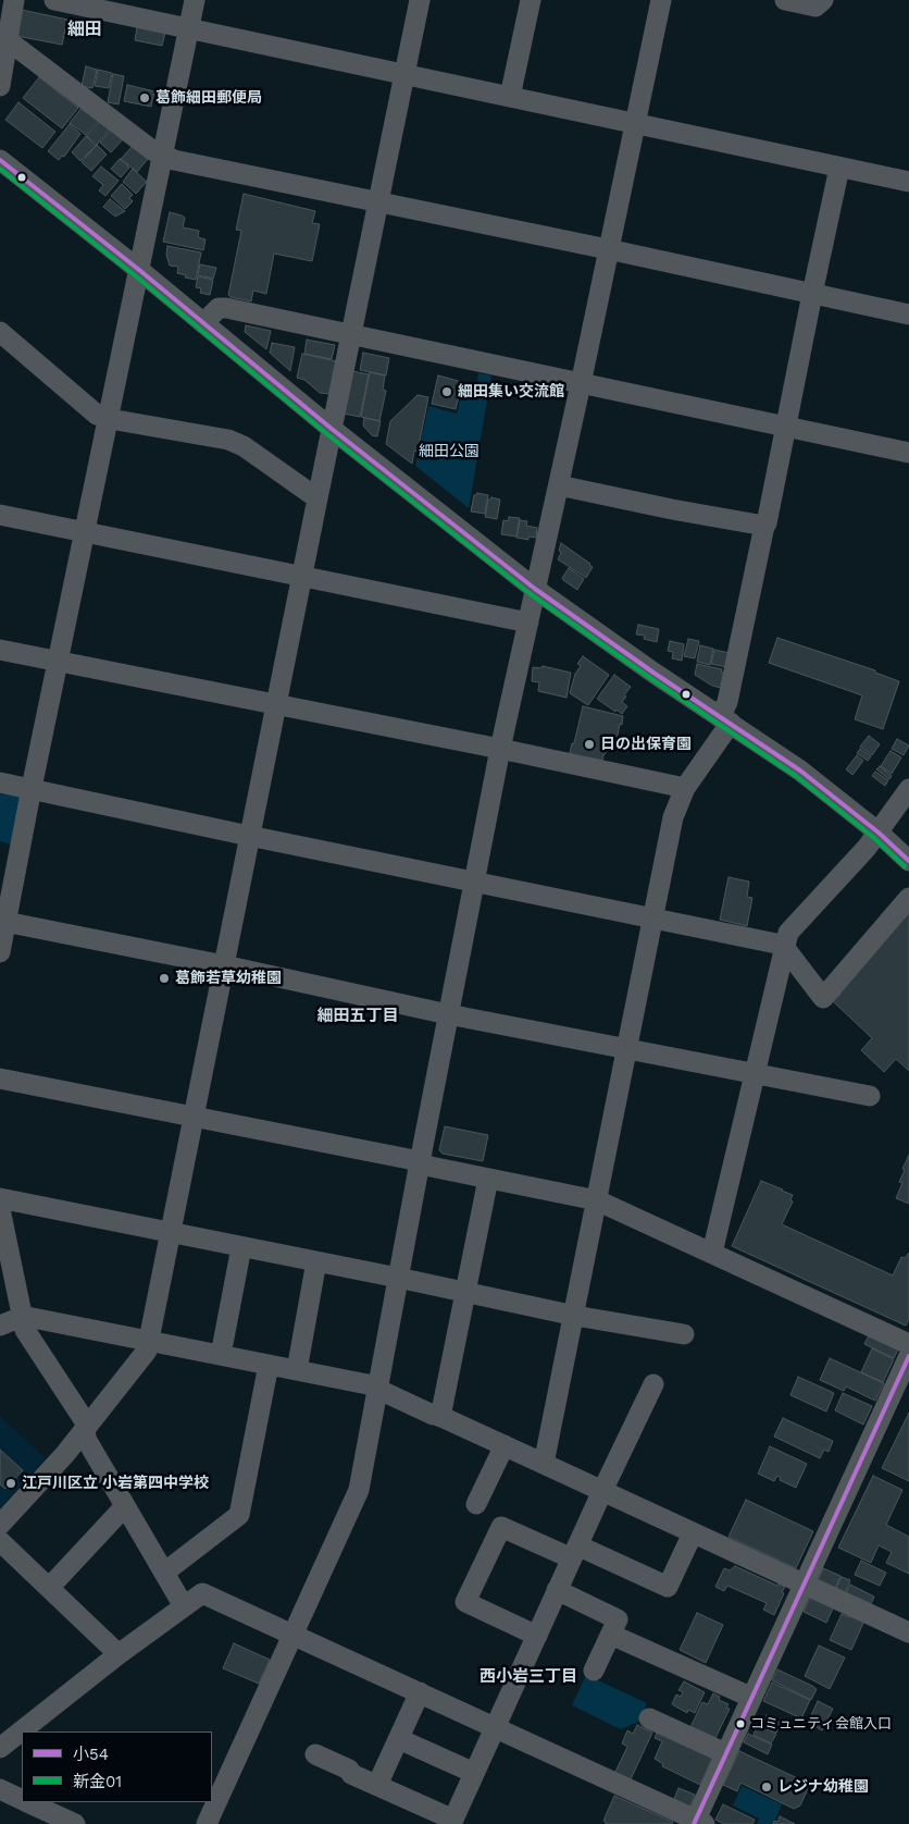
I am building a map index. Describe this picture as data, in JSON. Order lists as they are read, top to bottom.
{
  "districts": ["細田", "細田五丁目", "西小岩三丁目"],
  "parks": ["細田公園"],
  "places": [
    "葛飾細田郵便局",
    "細田集い交流館",
    "日の出保育園",
    "葛飾若草幼稚園",
    "江戸川区立 小岩第四中学校",
    "コミュニティ会館入口",
    "レジナ幼稚園"
  ],
  "lines": ["transit line 小54", "transit line 新金01"],
  "legend": ["小54", "新金01"]
}
